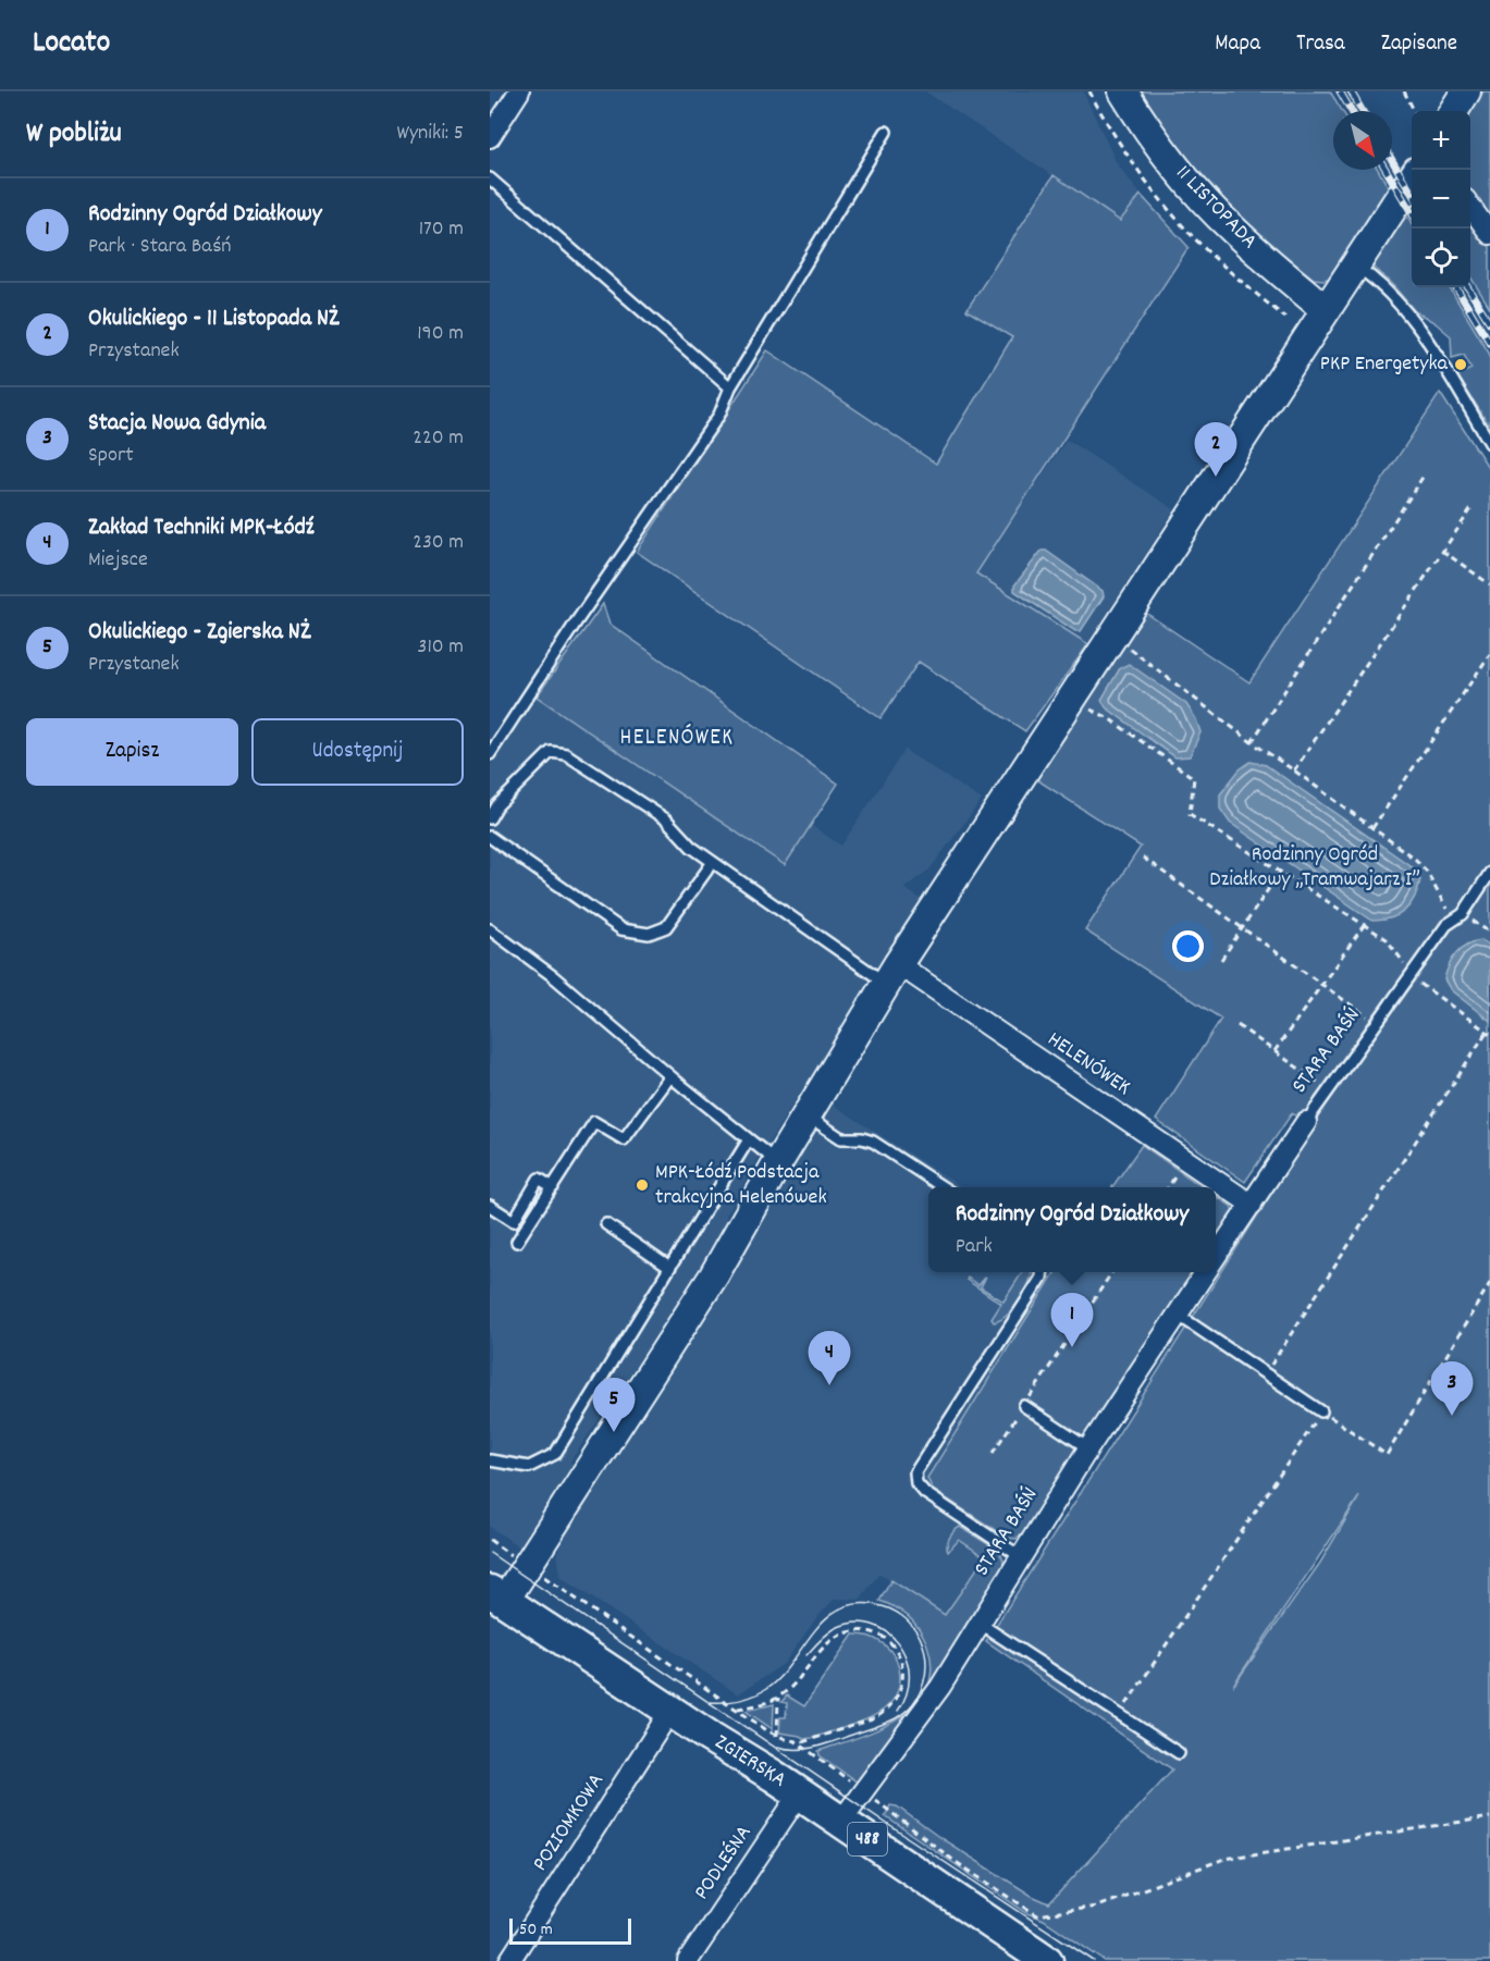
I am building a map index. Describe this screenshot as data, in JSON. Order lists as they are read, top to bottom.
{
  "streets": {
    "main road": ["ZGIERSKA", "488"],
    "street": [
      "11 LISTOPADA",
      "STARA BAŚŃ",
      "HELENÓWEK",
      "POZIOMKOWA",
      "PODLEŚNA"
    ]
  },
  "crossings": [
    ["STARA BAŚŃ", "HELENÓWEK"],
    ["STARA BAŚŃ", "ZGIERSKA"],
    ["ZGIERSKA", "POZIOMKOWA"],
    ["ZGIERSKA", "PODLEŚNA"]
  ],
  "districts": ["HELENÓWEK"],
  "parks": ["Rodzinny Ogród Działkowy „Tramwajarz I”"],
  "places": ["PKP Energetyka", "MPK-Łódź Podstacja trakcyjna Helenówek"],
  "scale_bar": "50 m",
  "north": "bottom right",
  "page": {
    "header": "Locato",
    "nav": ["Mapa", "Trasa", "Zapisane"],
    "heading": ["W pobliżu", "Wyniki: 5"],
    "map_buttons": ["+", "−"],
    "list": [
      {
        "mark": "1",
        "name": "Rodzinny Ogród Działkowy",
        "note": "Park · Stara Baśń",
        "value": "170 m"
      },
      {
        "mark": "2",
        "name": "Okulickiego - 11 Listopada NŻ",
        "note": "Przystanek",
        "value": "190 m"
      },
      {
        "mark": "3",
        "name": "Stacja Nowa Gdynia",
        "note": "Sport",
        "value": "220 m"
      },
      {
        "mark": "4",
        "name": "Zakład Techniki MPK-Łódź",
        "note": "Miejsce",
        "value": "230 m"
      },
      {
        "mark": "5",
        "name": "Okulickiego - Zgierska NŻ",
        "note": "Przystanek",
        "value": "310 m"
      }
    ],
    "pins": [
      "2",
      "1",
      "4",
      "3",
      "5"
    ],
    "buttons": ["Zapisz", "Udostępnij"],
    "popup": ["Rodzinny Ogród Działkowy", "Park"],
    "scale": "50 m"
  }
}
